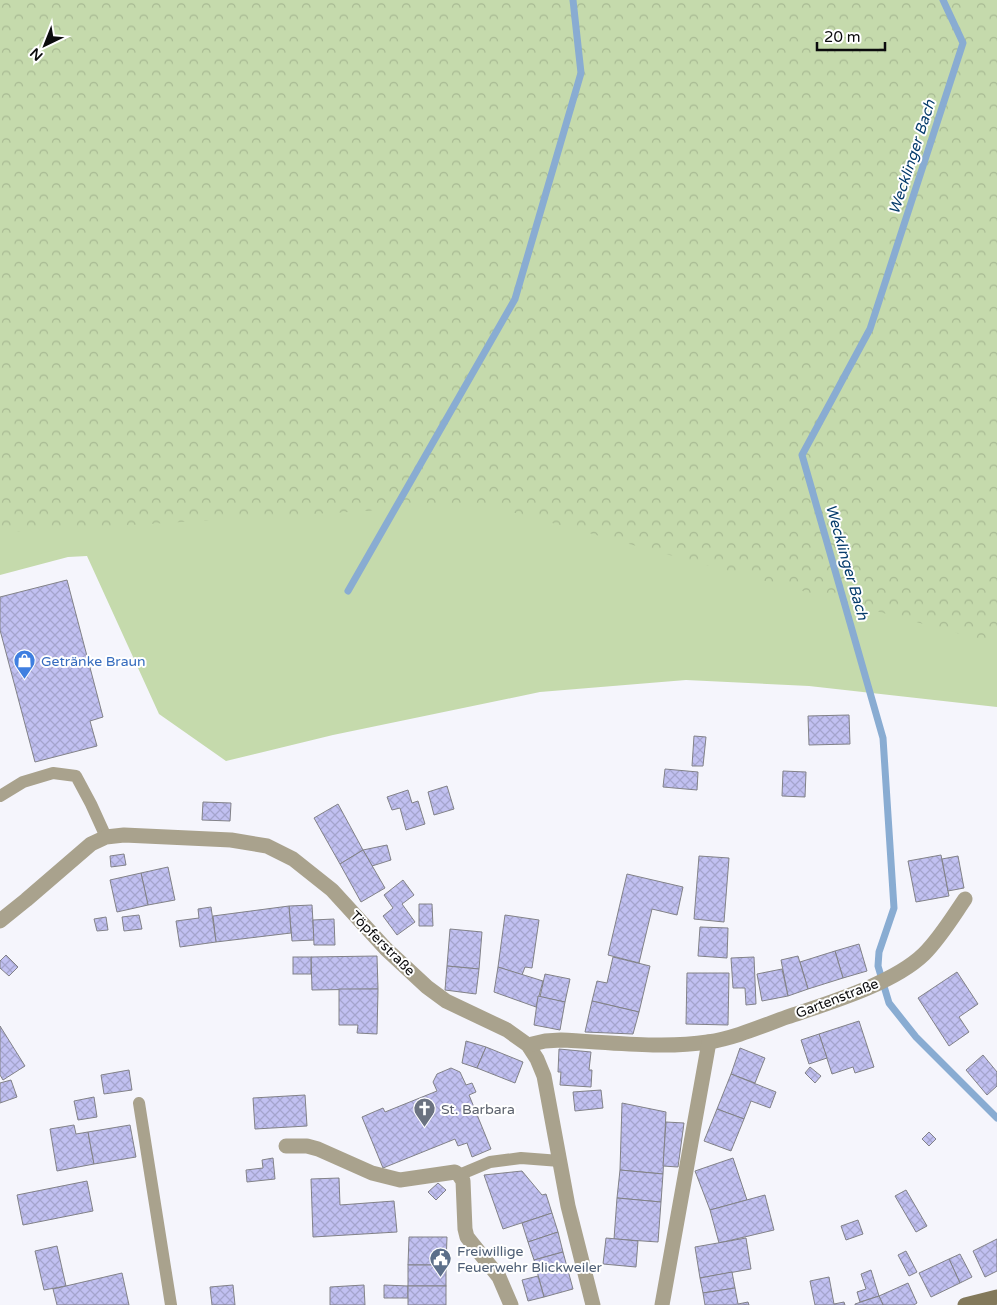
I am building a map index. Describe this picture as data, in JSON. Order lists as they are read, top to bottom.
{
  "streets": {
    "street": ["Töpferstraße", "Gartenstraße"]
  },
  "crossings": [
    ["Töpferstraße", "Gartenstraße"]
  ],
  "water": ["Wecklinger Bach"],
  "places": {
    "shop": ["Getränke Braun"],
    "church": ["St. Barbara"],
    "public building": ["Freiwillige Feuerwehr Blickweiler"]
  },
  "scale_bar": "20 m",
  "north": "bottom left"
}
